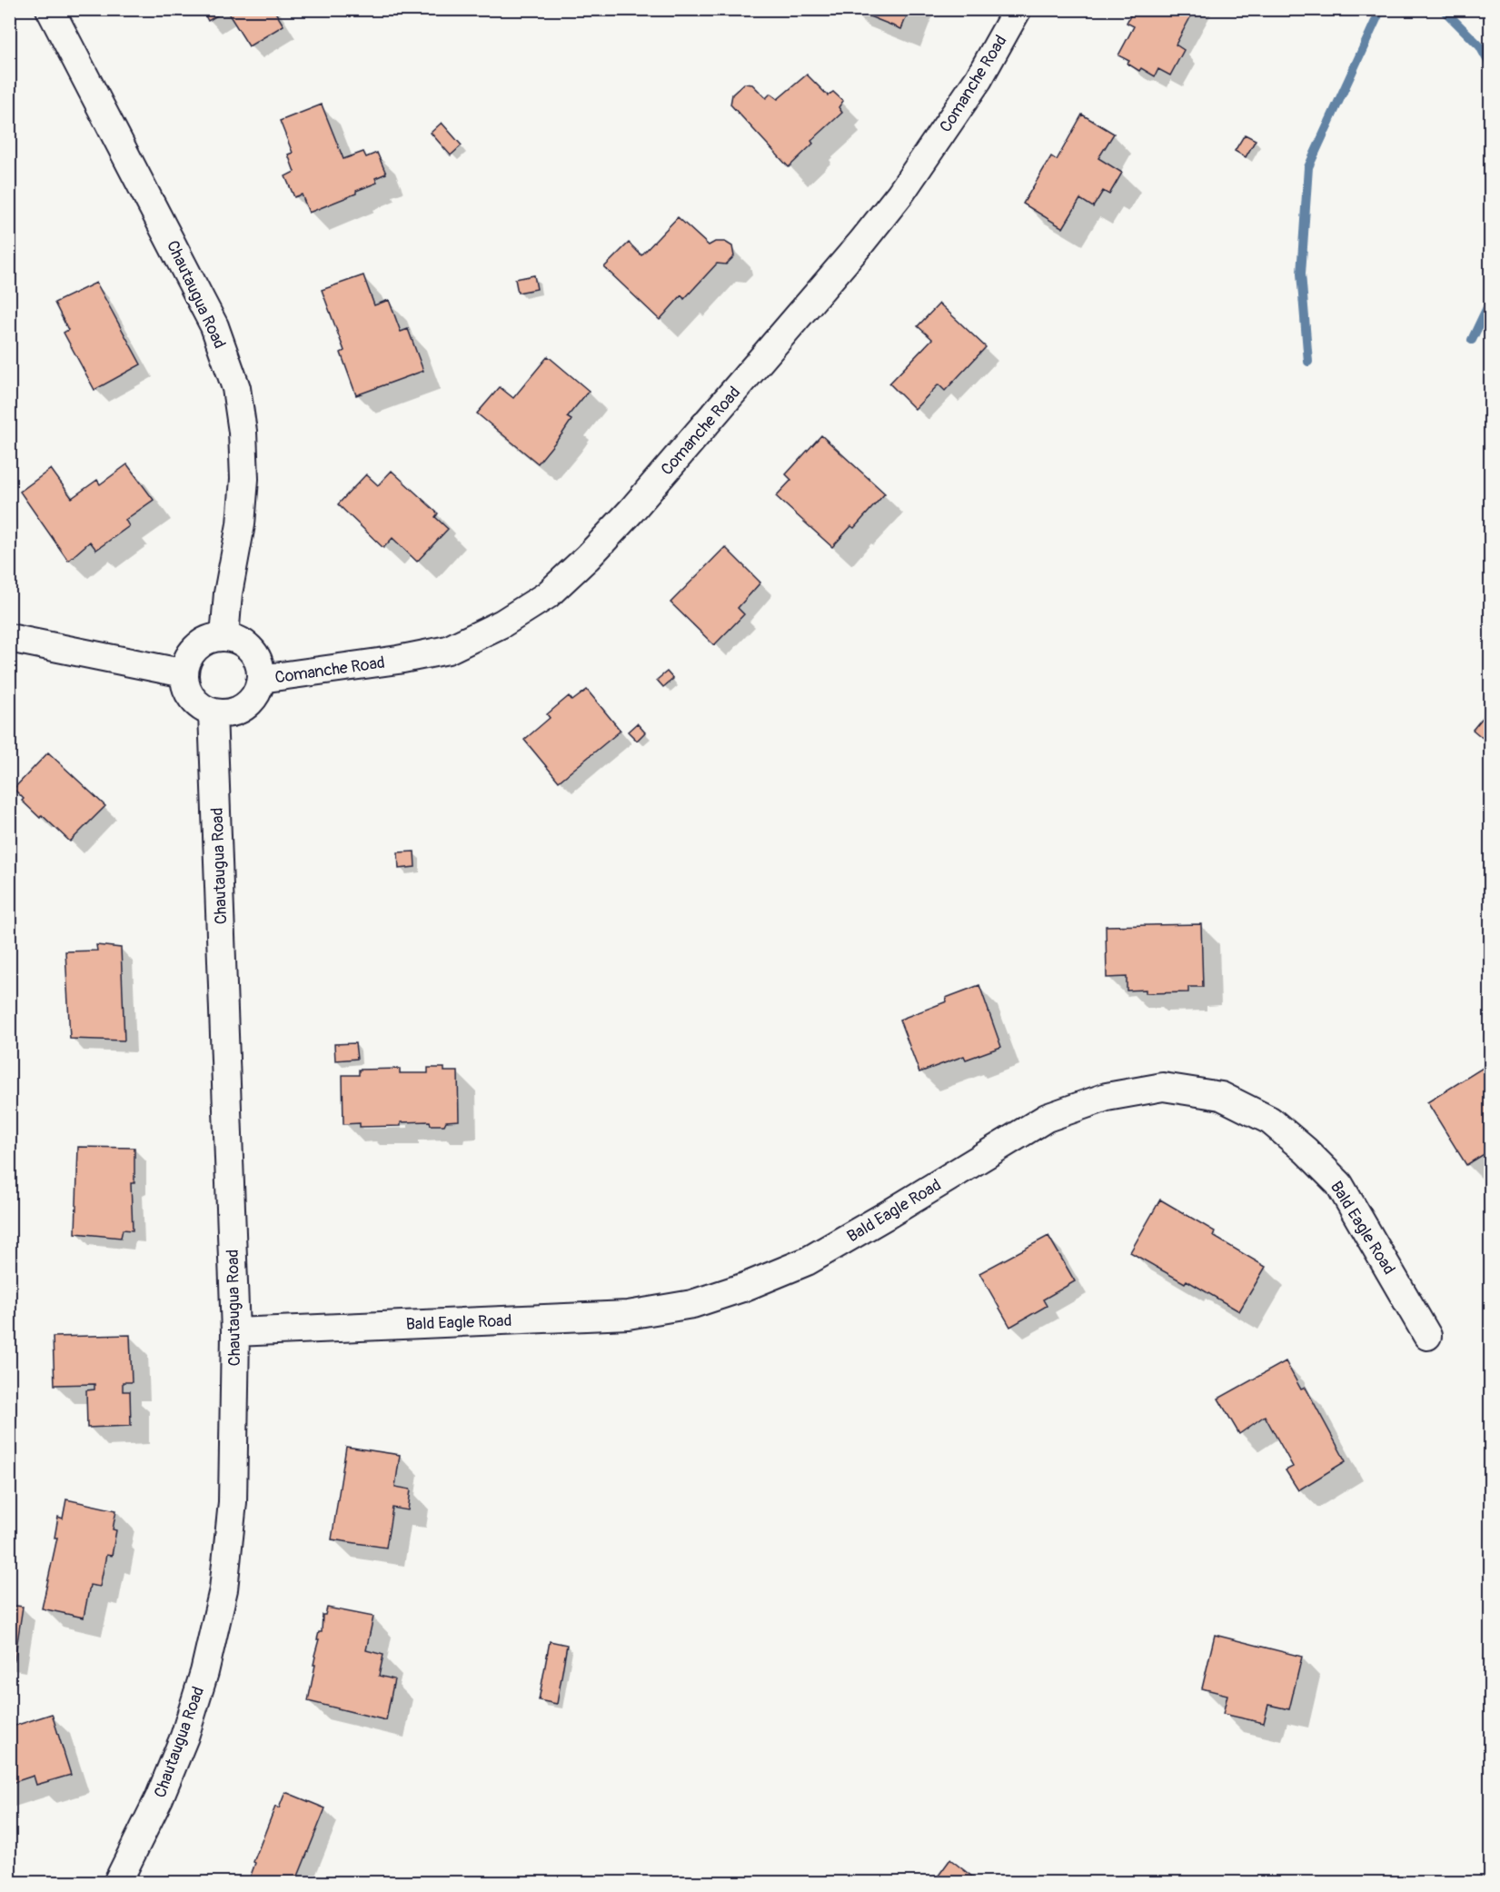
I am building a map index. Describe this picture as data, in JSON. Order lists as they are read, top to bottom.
{
  "streets": {
    "street": ["Comanche Road", "Chautaugua Road", "Bald Eagle Road"]
  },
  "crossings": [
    ["Comanche Road", "Chautaugua Road"],
    ["Chautaugua Road", "Bald Eagle Road"]
  ]
}
